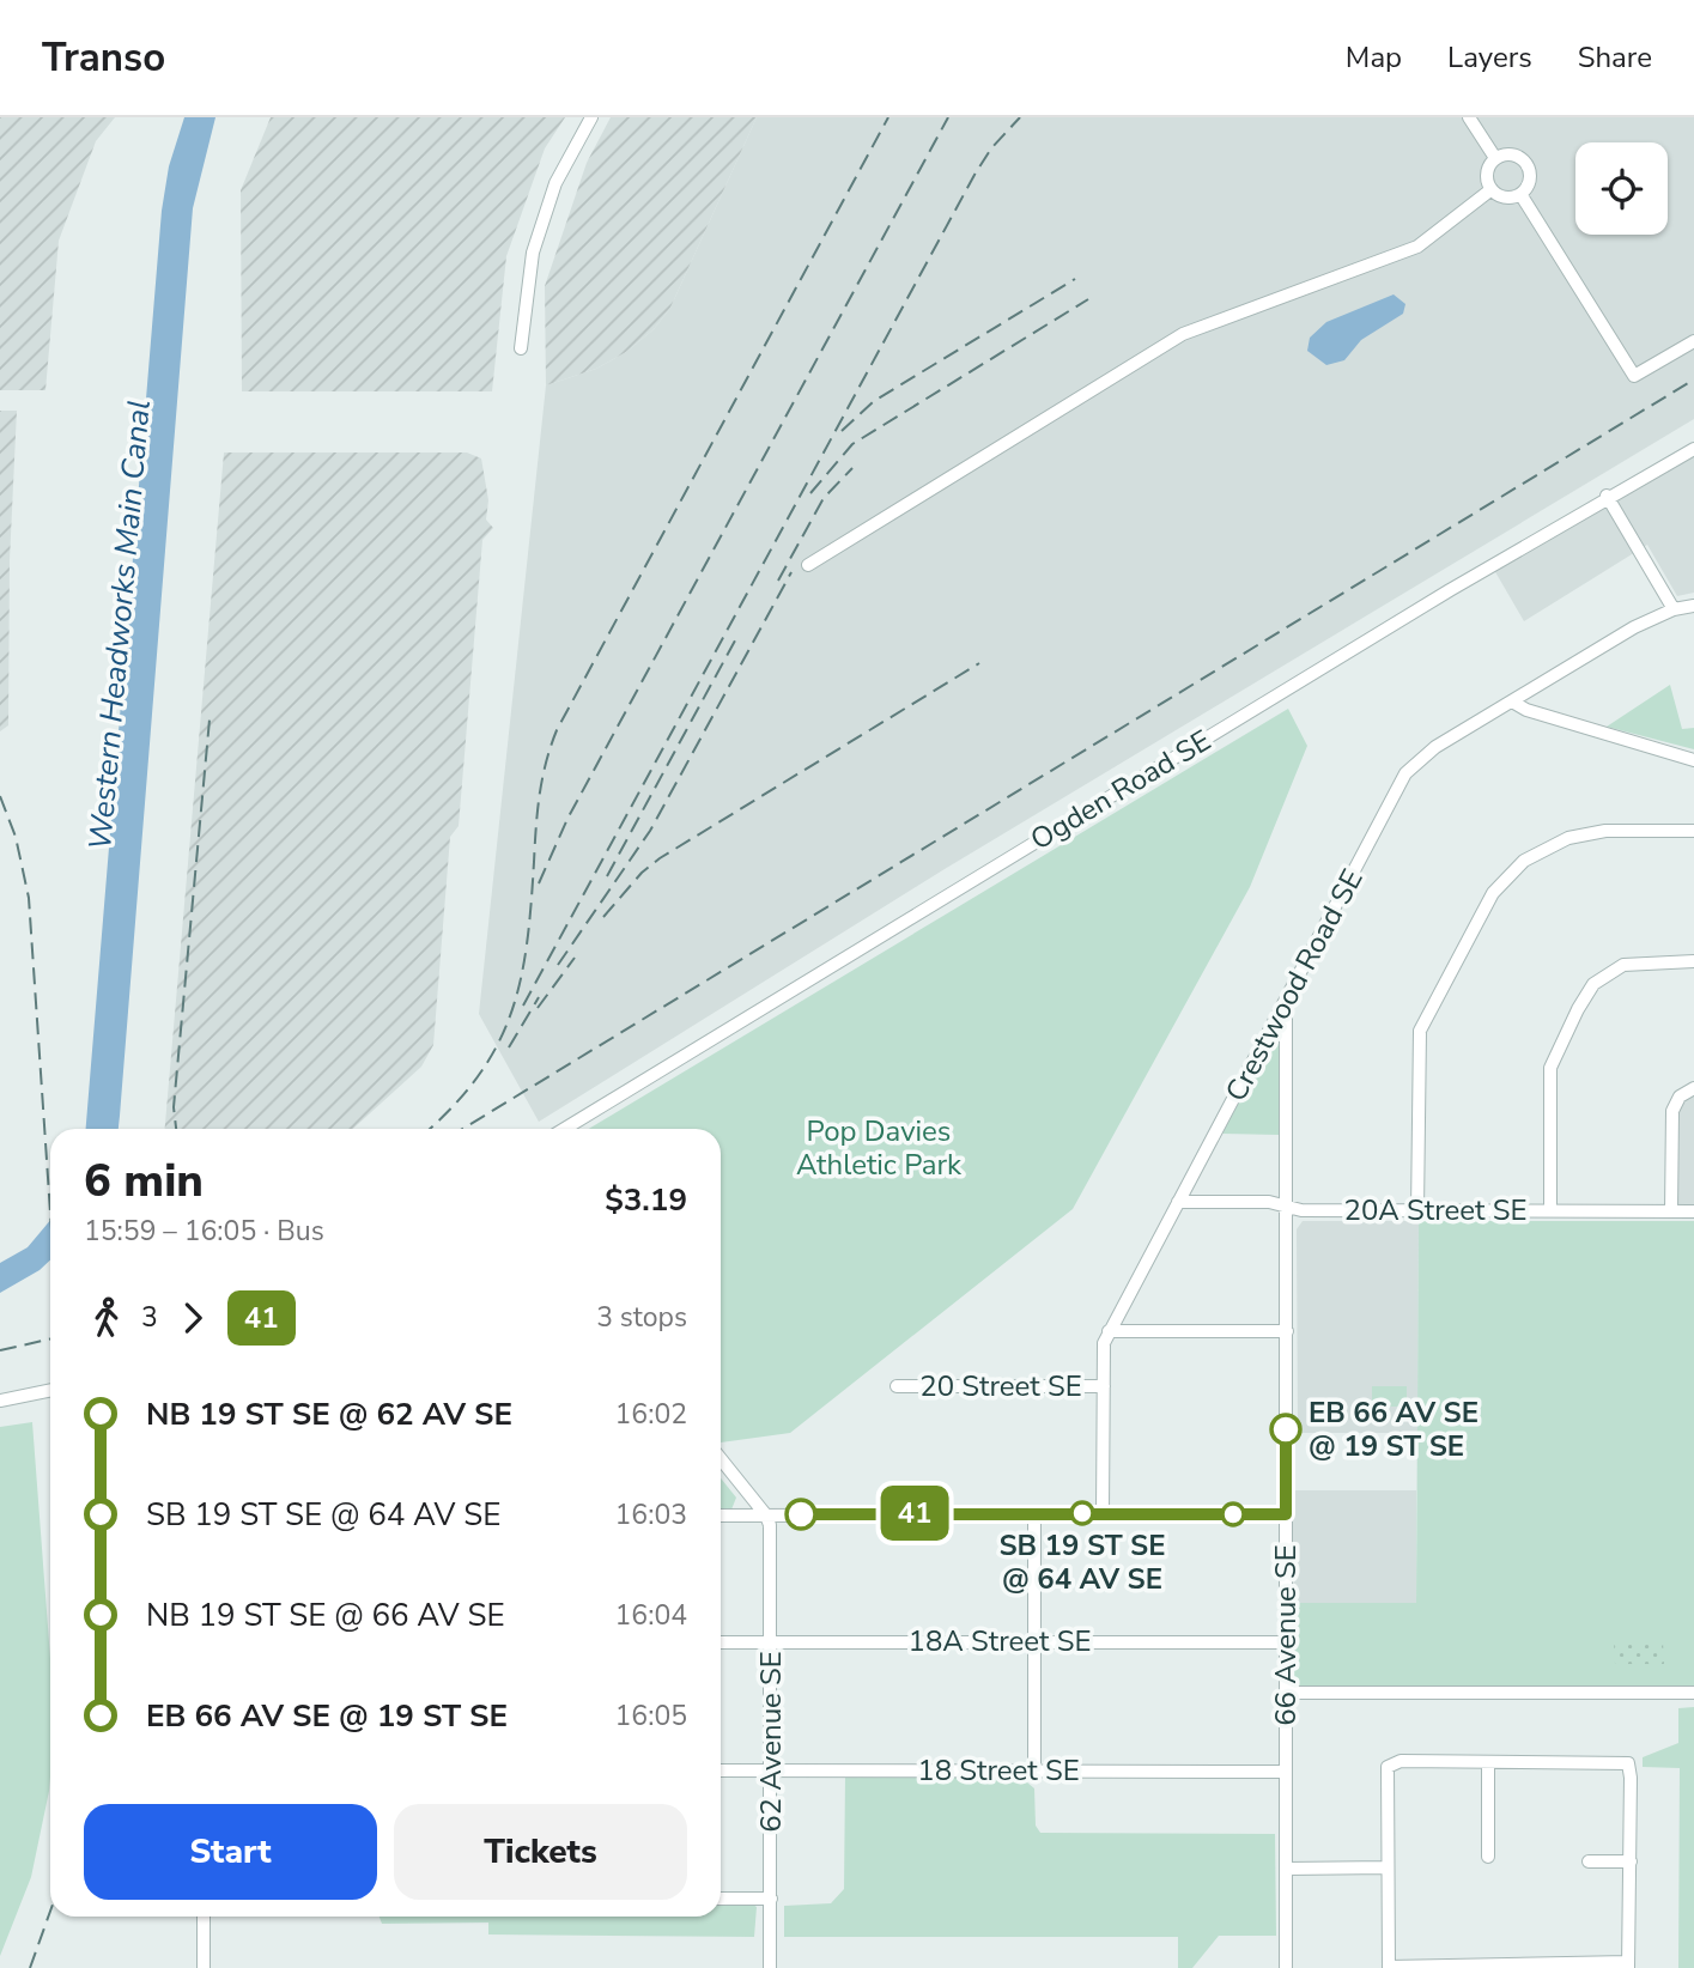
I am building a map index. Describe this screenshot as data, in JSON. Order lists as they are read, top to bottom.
{
  "streets": {
    "street": [
      "Ogden Road SE",
      "Crestwood Road SE",
      "20A Street SE",
      "20 Street SE",
      "66 Avenue SE",
      "18A Street SE",
      "62 Avenue SE",
      "18 Street SE"
    ]
  },
  "crossings": [
    ["Crestwood Road SE", "20A Street SE"],
    ["Crestwood Road SE", "20 Street SE"],
    ["Crestwood Road SE", "66 Avenue SE"],
    ["20A Street SE", "66 Avenue SE"],
    ["66 Avenue SE", "18A Street SE"],
    ["66 Avenue SE", "18 Street SE"],
    ["18A Street SE", "62 Avenue SE"],
    ["62 Avenue SE", "18 Street SE"]
  ],
  "water": ["Western Headworks Main Canal"],
  "parks": ["Pop Davies Athletic Park"],
  "places": ["EB 66 AV SE @ 19 ST SE", "SB 19 ST SE @ 64 AV SE"],
  "lines": ["bus line 41"],
  "page": {
    "header": "Transo",
    "nav": ["Map", "Layers", "Share"],
    "on_map": "41",
    "heading": ["6 min", "15:59 – 16:05 · Bus", "$3.19"],
    "legs": ["3", "41", "3 stops"],
    "list": [
      {
        "name": "NB 19 ST SE @ 62 AV SE",
        "value": "16:02"
      },
      {
        "name": "SB 19 ST SE @ 64 AV SE",
        "value": "16:03"
      },
      {
        "name": "NB 19 ST SE @ 66 AV SE",
        "value": "16:04"
      },
      {
        "name": "EB 66 AV SE @ 19 ST SE",
        "value": "16:05"
      }
    ],
    "buttons": ["Start", "Tickets"]
  }
}
